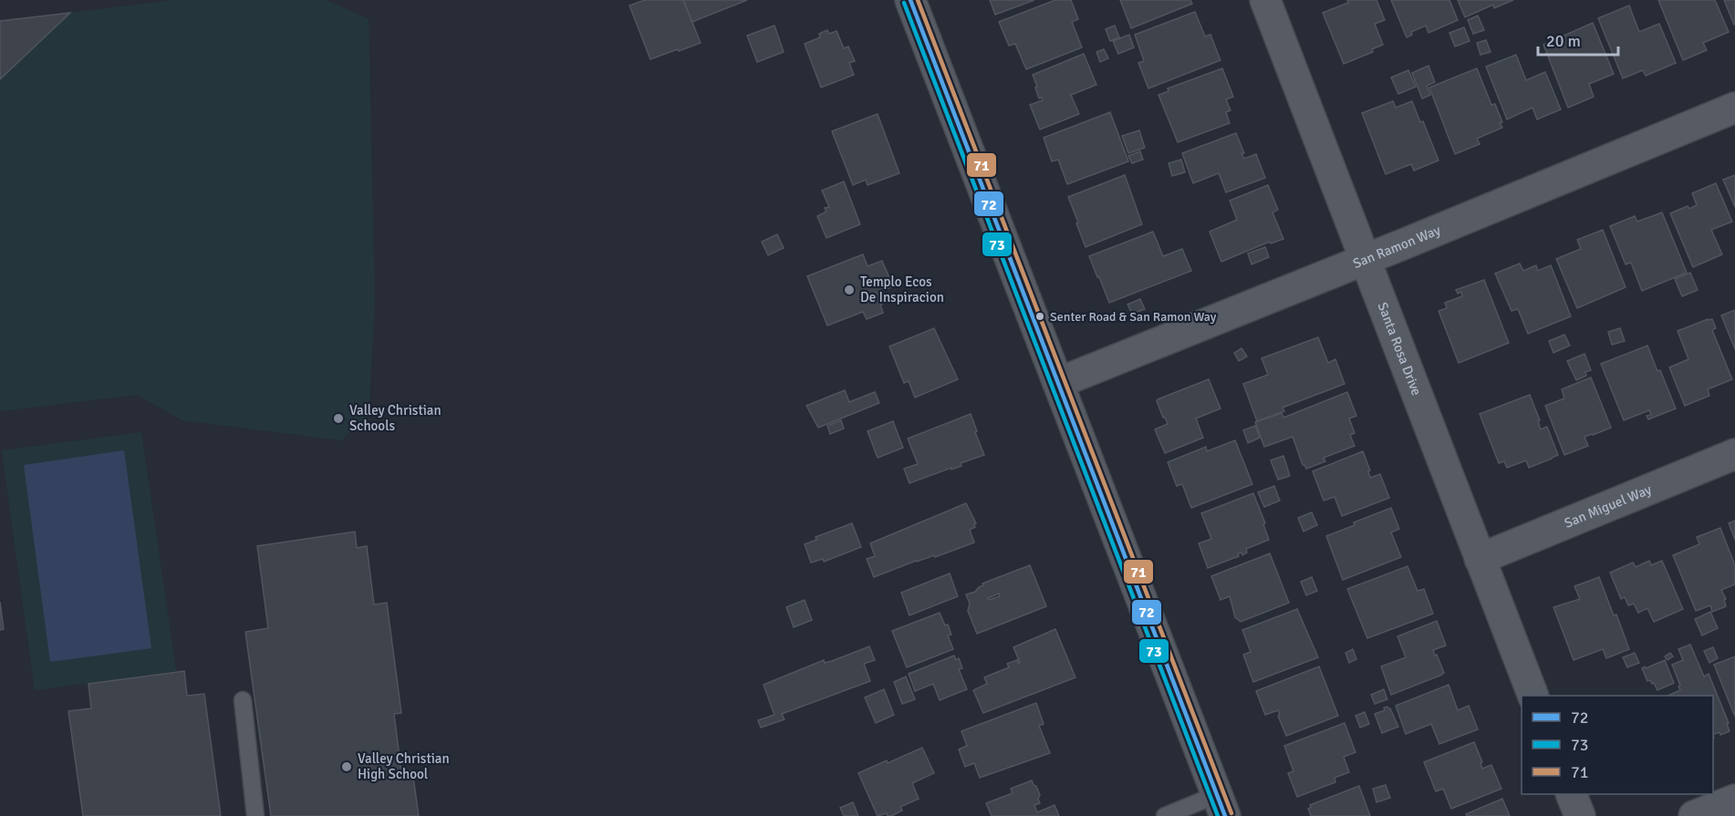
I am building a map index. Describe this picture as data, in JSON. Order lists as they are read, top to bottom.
{
  "streets": {
    "street": ["San Ramon Way", "Santa Rosa Drive", "San Miguel Way"]
  },
  "crossings": [
    ["San Ramon Way", "Santa Rosa Drive"],
    ["Santa Rosa Drive", "San Miguel Way"]
  ],
  "places": [
    "Templo Ecos De Inspiracion",
    "Senter Road & San Ramon Way",
    "Valley Christian Schools",
    "Valley Christian High School"
  ],
  "lines": ["transit line 72", "transit line 71", "transit line 73"],
  "legend": ["72", "73", "71"],
  "scale_bar": "20 m"
}
